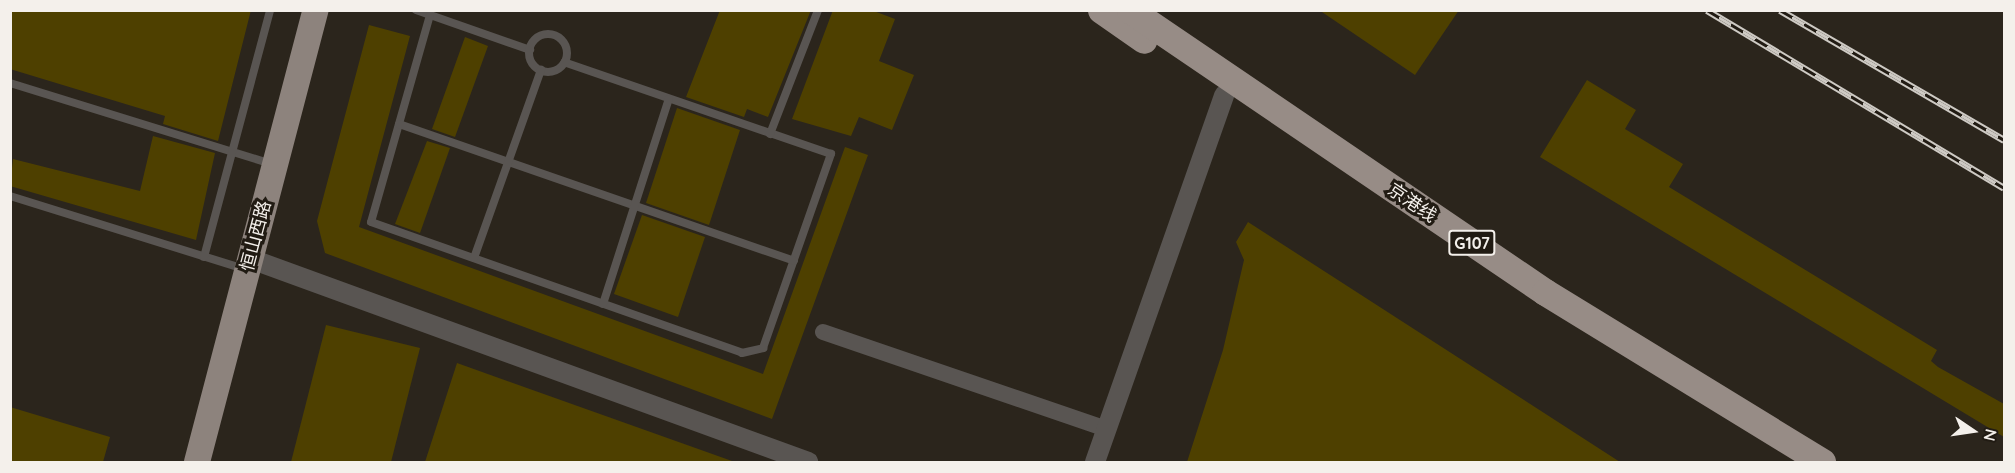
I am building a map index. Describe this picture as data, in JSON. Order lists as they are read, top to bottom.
{
  "streets": {
    "highway": ["京港线", "G107"],
    "main road": ["恒山西路"]
  },
  "north": "right"
}
